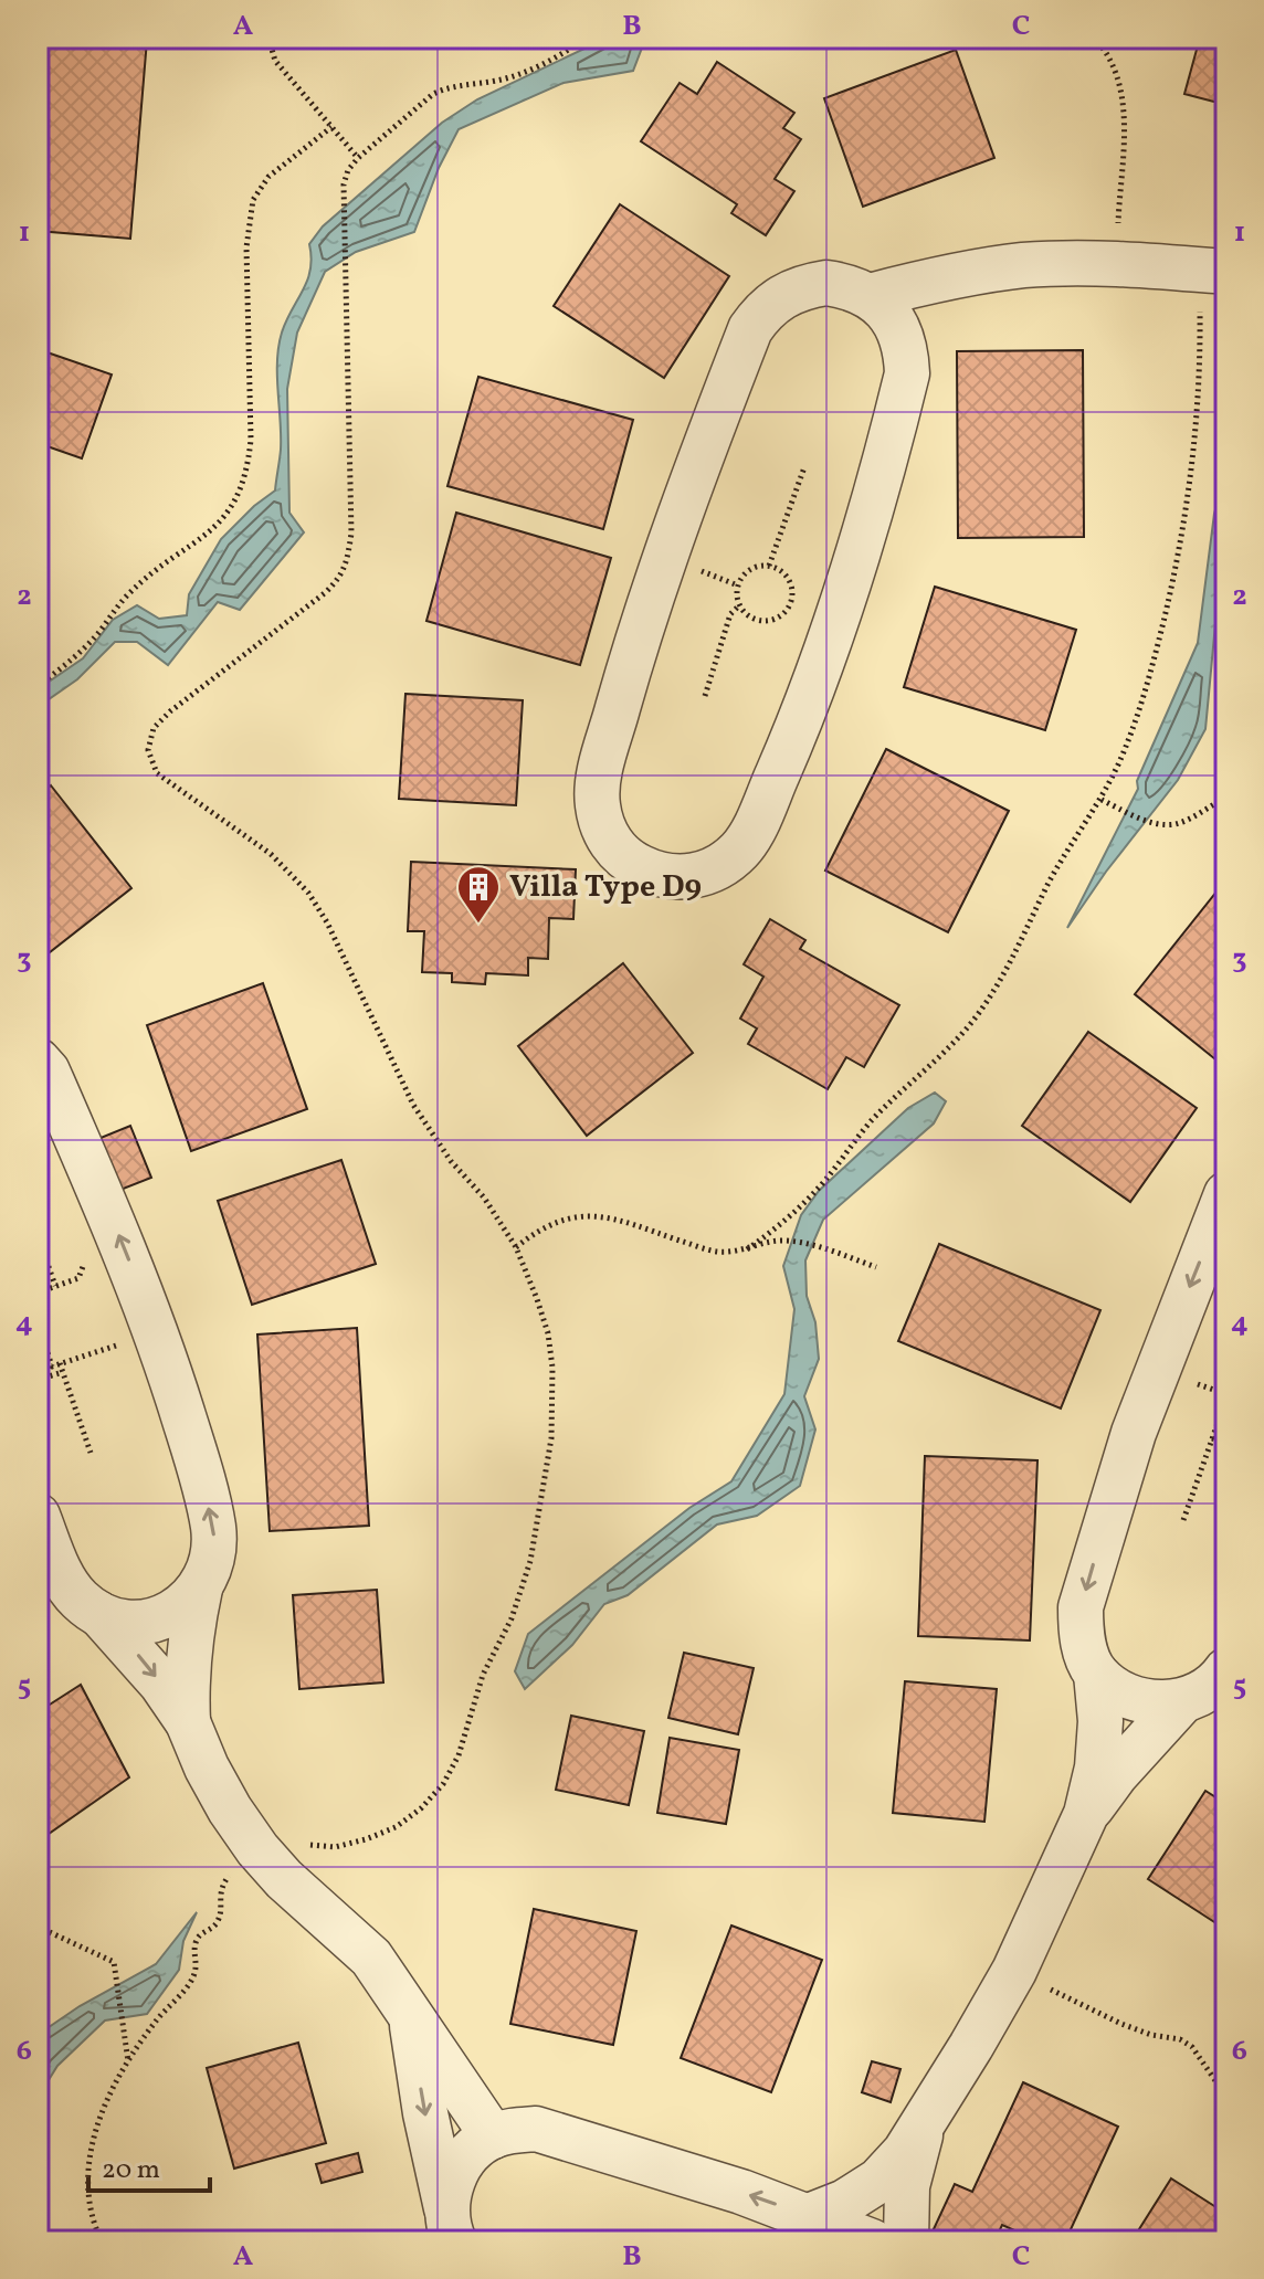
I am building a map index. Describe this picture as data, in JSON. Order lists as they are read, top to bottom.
{
  "places": {
    "building": ["Villa Type D9"]
  },
  "scale_bar": "20 m",
  "grid": {
    "columns": ["A", "B", "C"],
    "rows": [
      "1",
      "2",
      "3",
      "4",
      "5",
      "6"
    ]
  }
}
